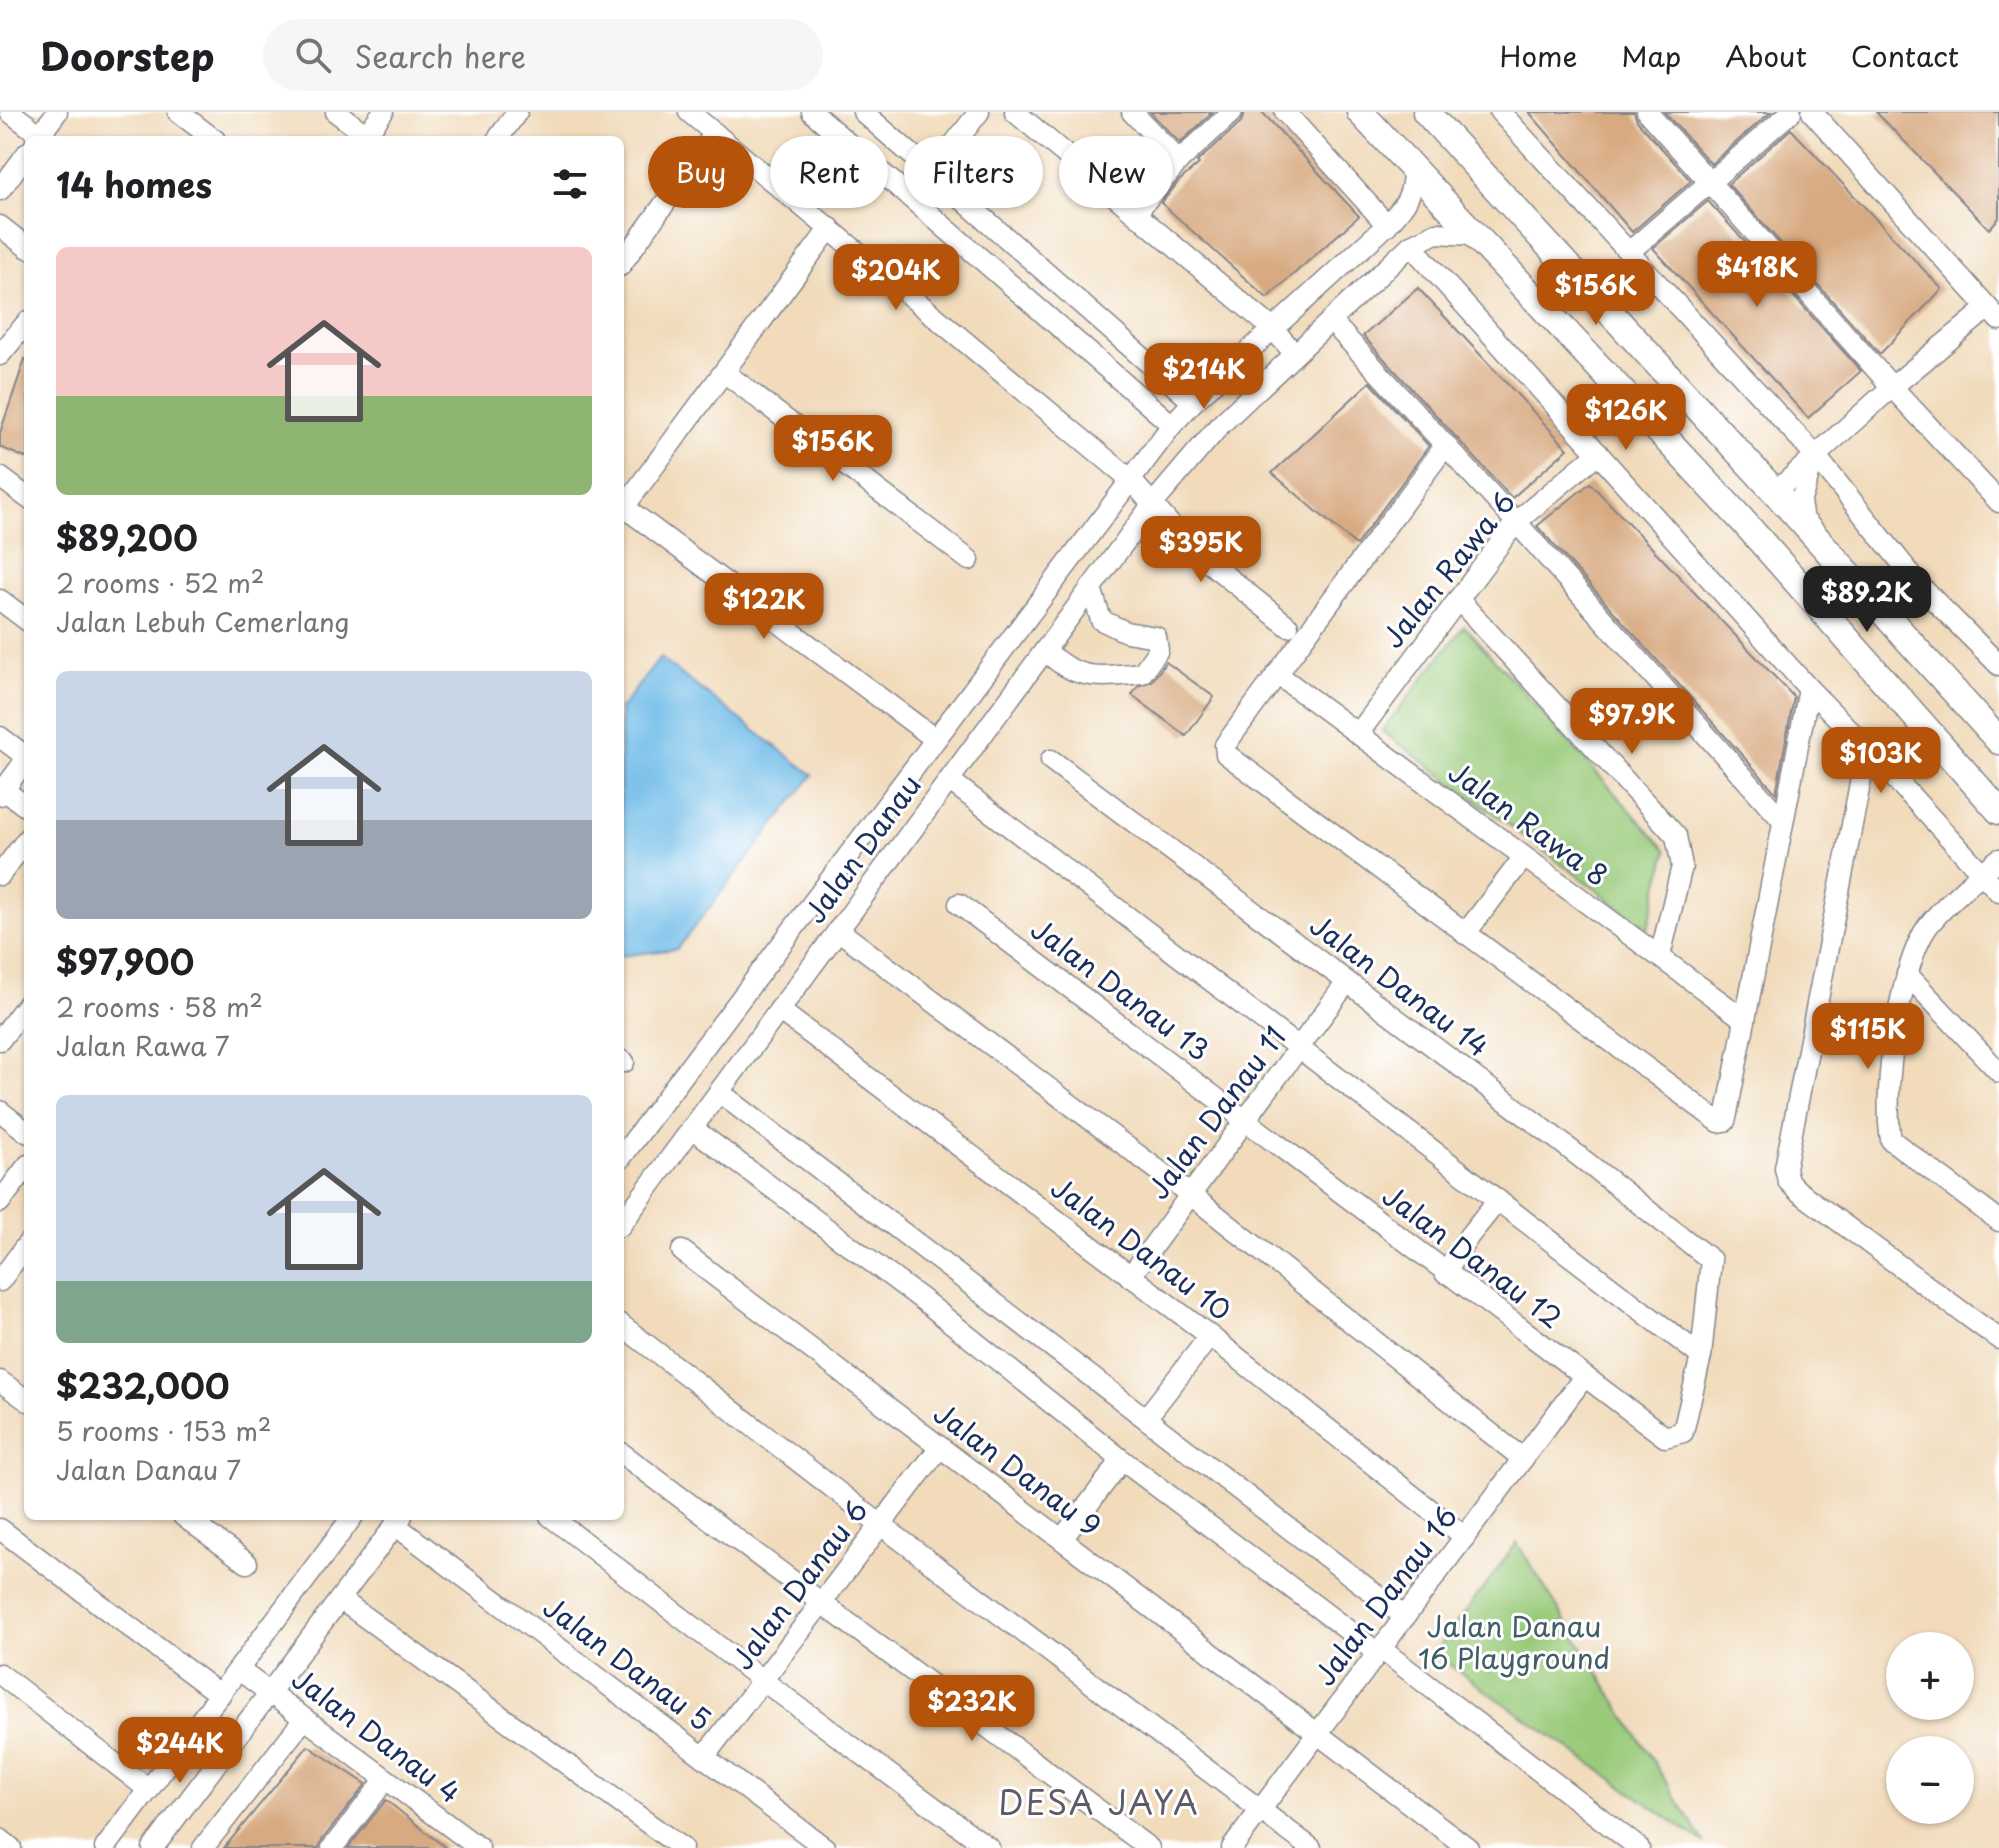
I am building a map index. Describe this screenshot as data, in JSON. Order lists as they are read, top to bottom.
{
  "streets": {
    "street": [
      "Jalan Rawa 6",
      "Jalan Rawa 8",
      "Jalan Danau",
      "Jalan Danau 14",
      "Jalan Danau 13",
      "Jalan Danau 11",
      "Jalan Danau 10",
      "Jalan Danau 12",
      "Jalan Danau 9",
      "Jalan Danau 6",
      "Jalan Danau 16",
      "Jalan Danau 5",
      "Jalan Danau 4"
    ]
  },
  "crossings": [
    ["Jalan Rawa 6", "Jalan Rawa 8"],
    ["Jalan Danau", "Jalan Danau 10"],
    ["Jalan Danau 14", "Jalan Danau 11"],
    ["Jalan Danau 14", "Jalan Danau 12"],
    ["Jalan Danau 13", "Jalan Danau 11"],
    ["Jalan Danau 13", "Jalan Danau 12"],
    ["Jalan Danau 11", "Jalan Danau 10"],
    ["Jalan Danau 11", "Jalan Danau 12"],
    ["Jalan Danau 10", "Jalan Danau 16"],
    ["Jalan Danau 12", "Jalan Danau 16"],
    ["Jalan Danau 9", "Jalan Danau 6"],
    ["Jalan Danau 9", "Jalan Danau 16"],
    ["Jalan Danau 6", "Jalan Danau 5"]
  ],
  "districts": ["DESA JAYA"],
  "parks": ["Jalan Danau 16 Playground"],
  "page": {
    "header": "Doorstep",
    "search": "Search here",
    "nav": [
      "Home",
      "Map",
      "About",
      "Contact"
    ],
    "chip": [
      "Buy",
      "Rent",
      "Filters",
      "New"
    ],
    "heading": "14 homes",
    "list": [
      {
        "name": "$89,200",
        "note": "2 rooms · 52 m² · Jalan Lebuh Cemerlang"
      },
      {
        "name": "$97,900",
        "note": "2 rooms · 58 m² · Jalan Rawa 7"
      },
      {
        "name": "$232,000",
        "note": "5 rooms · 153 m² · Jalan Danau 7"
      }
    ],
    "price": [
      "$418K",
      "$204K",
      "$156K",
      "$214K",
      "$126K",
      "$156K",
      "$395K",
      "$89.2K",
      "$122K",
      "$97.9K",
      "$103K",
      "$115K",
      "$232K",
      "$244K"
    ],
    "map_buttons": ["+", "−"]
  }
}
